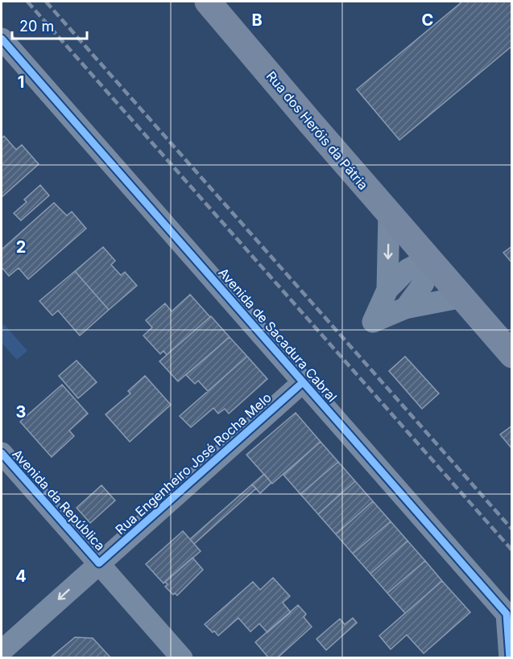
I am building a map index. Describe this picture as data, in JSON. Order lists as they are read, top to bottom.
{
  "streets": {
    "main road": ["Rua dos Heróis da Pátria"],
    "street": ["Avenida de Sacadura Cabral", "Rua Engenheiro José Rocha Melo", "Avenida da República"]
  },
  "crossings": [
    ["Avenida de Sacadura Cabral", "Rua Engenheiro José Rocha Melo"],
    ["Rua Engenheiro José Rocha Melo", "Avenida da República"]
  ],
  "scale_bar": "20 m",
  "grid": {
    "columns": ["B", "C"],
    "rows": [
      "1",
      "2",
      "3",
      "4"
    ]
  }
}
